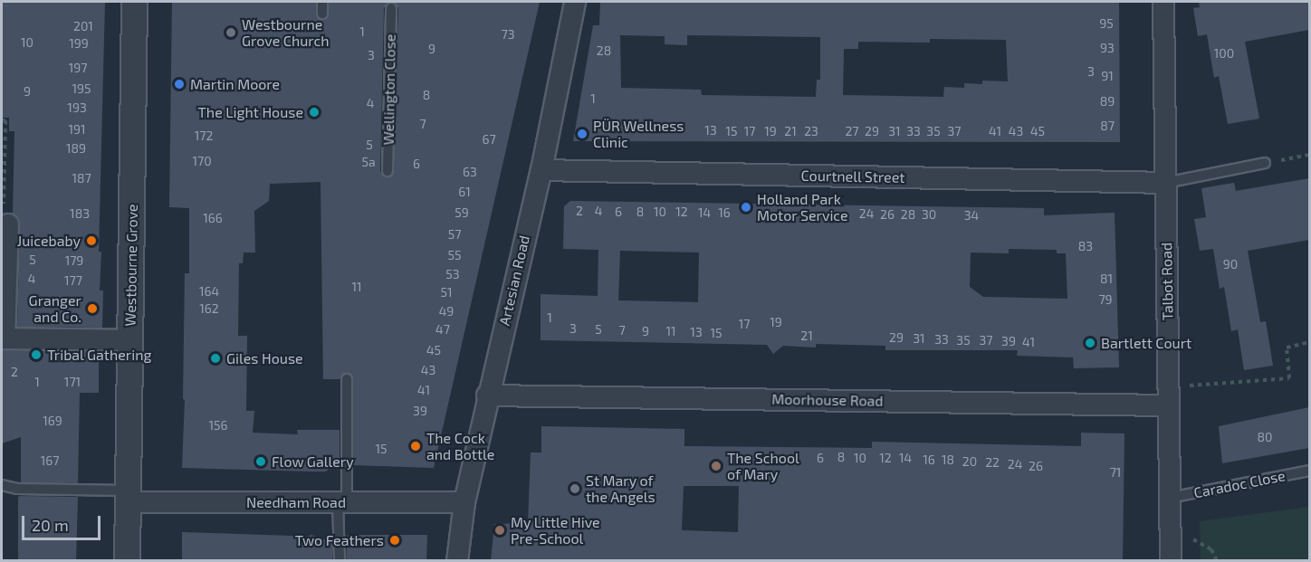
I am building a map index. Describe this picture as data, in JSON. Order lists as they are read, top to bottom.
{
  "streets": {
    "street": [
      "Courtnell Street",
      "Westbourne Grove",
      "Artesian Road",
      "Talbot Road",
      "Moorhouse Road",
      "Needham Road"
    ],
    "lane": ["Wellington Close", "Caradoc Close"]
  },
  "crossings": [
    ["Courtnell Street", "Artesian Road"],
    ["Courtnell Street", "Talbot Road"],
    ["Westbourne Grove", "Needham Road"],
    ["Artesian Road", "Moorhouse Road"],
    ["Artesian Road", "Needham Road"],
    ["Talbot Road", "Moorhouse Road"],
    ["Talbot Road", "Caradoc Close"]
  ],
  "places": [
    "Westbourne Grove Church",
    "Martin Moore",
    "The Light House",
    "PÜR Wellness Clinic",
    "Holland Park Motor Service",
    "Juicebaby",
    "Granger and Co.",
    "Bartlett Court",
    "Tribal Gathering",
    "Giles House",
    "The Cock and Bottle",
    "Flow Gallery",
    "The School of Mary",
    "St Mary of the Angels",
    "My Little Hive Pre-School",
    "Two Feathers"
  ],
  "house_numbers": [
    "95",
    "201",
    "1",
    "73",
    "10",
    "199",
    "93",
    "9",
    "28",
    "100",
    "3",
    "197",
    "3",
    "91",
    "195",
    "9",
    "8",
    "1",
    "89",
    "4",
    "193",
    "7",
    "87",
    "191",
    "13",
    "15",
    "17",
    "19",
    "21",
    "23",
    "27",
    "29",
    "31",
    "33",
    "35",
    "37",
    "41",
    "43",
    "45",
    "172",
    "67",
    "5",
    "189",
    "170",
    "5a",
    "6",
    "63",
    "187",
    "61",
    "2",
    "4",
    "6",
    "8",
    "10",
    "12",
    "59",
    "14",
    "16",
    "183",
    "24",
    "26",
    "28",
    "30",
    "34",
    "166",
    "57",
    "83",
    "55",
    "5",
    "179",
    "90",
    "53",
    "4",
    "81",
    "177",
    "11",
    "164",
    "51",
    "79",
    "162",
    "49",
    "1",
    "19",
    "17",
    "3",
    "47",
    "5",
    "7",
    "9",
    "11",
    "13",
    "15",
    "21",
    "29",
    "31",
    "33",
    "35",
    "37",
    "39",
    "41",
    "45",
    "43",
    "2",
    "1",
    "171",
    "41",
    "39",
    "169",
    "156",
    "80",
    "15",
    "8",
    "6",
    "10",
    "12",
    "14",
    "16",
    "18",
    "167",
    "20",
    "22",
    "24",
    "26",
    "71"
  ],
  "scale_bar": "20 m"
}
